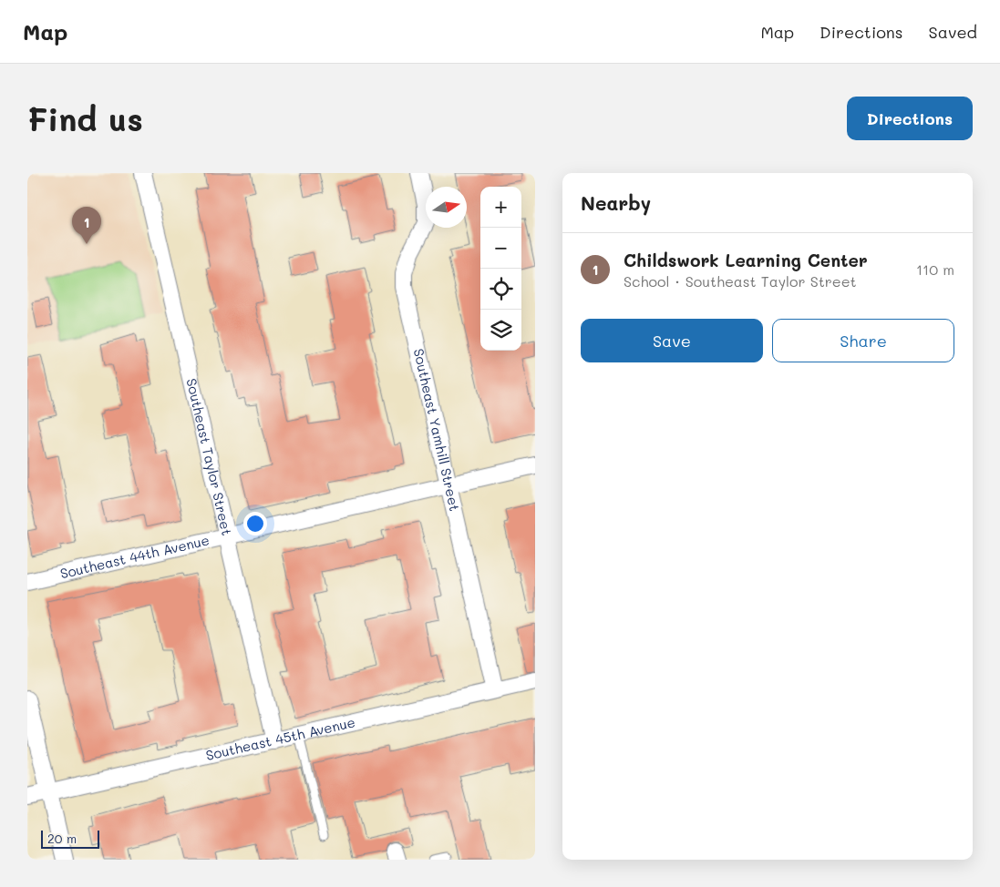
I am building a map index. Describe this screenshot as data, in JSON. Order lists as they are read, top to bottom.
{
  "streets": {
    "street": [
      "Southeast Yamhill Street",
      "Southeast Taylor Street",
      "Southeast 44th Avenue",
      "Southeast 45th Avenue"
    ]
  },
  "crossings": [
    ["Southeast Yamhill Street", "Southeast 44th Avenue"],
    ["Southeast Yamhill Street", "Southeast 45th Avenue"],
    ["Southeast Taylor Street", "Southeast 44th Avenue"],
    ["Southeast Taylor Street", "Southeast 45th Avenue"]
  ],
  "scale_bar": "20 m",
  "north": "right",
  "page": {
    "header": "Map",
    "nav": ["Map", "Directions", "Saved"],
    "buttons": [
      "Directions",
      ["Save", "Share"]
    ],
    "title": "Find us",
    "heading": "Nearby",
    "map_buttons": ["+", "−"],
    "pins": "1",
    "list": [
      {
        "mark": "1",
        "name": "Childswork Learning Center",
        "note": "School · Southeast Taylor Street",
        "value": "110 m"
      }
    ],
    "scale": "20 m"
  }
}
